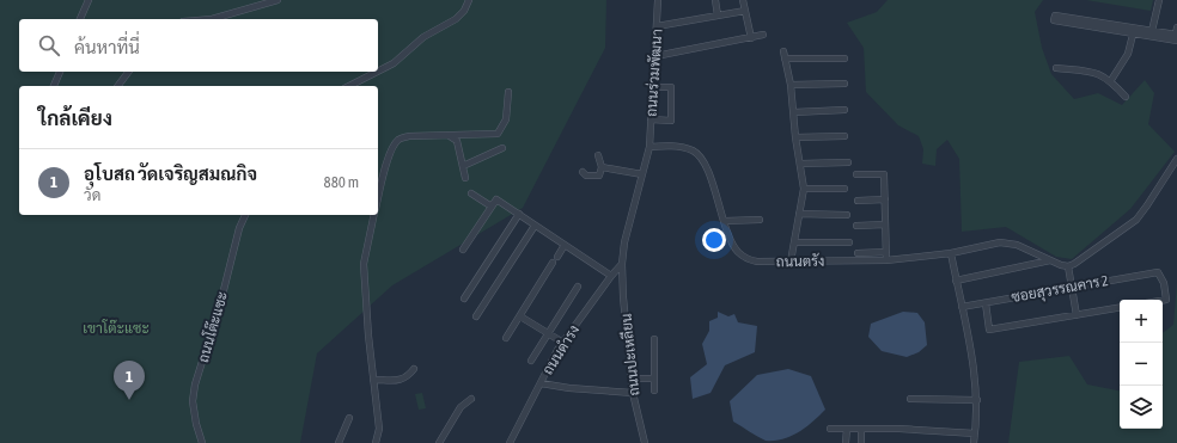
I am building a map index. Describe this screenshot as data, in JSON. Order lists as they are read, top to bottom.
{
  "streets": {
    "street": [
      "ถนนร่วมพัฒนา",
      "ถนนตรัง",
      "ซอยสุวรรณคาร 2",
      "ถนนโต๊ะแซะ",
      "ถนนดำรง",
      "ถนนปะเหลียน"
    ]
  },
  "crossings": [
    ["ถนนร่วมพัฒนา", "ถนนตรัง"],
    ["ถนนดำรง", "ถนนปะเหลียน"]
  ],
  "parks": ["เขาโต๊ะแซะ"],
  "page": {
    "search": "ค้นหาที่นี่",
    "heading": "ใกล้เคียง",
    "list": [
      {
        "mark": "1",
        "name": "อุโบสถ วัดเจริญสมณกิจ",
        "note": "วัด",
        "value": "880 m"
      }
    ],
    "map_buttons": ["+", "−"],
    "pins": "1"
  }
}
